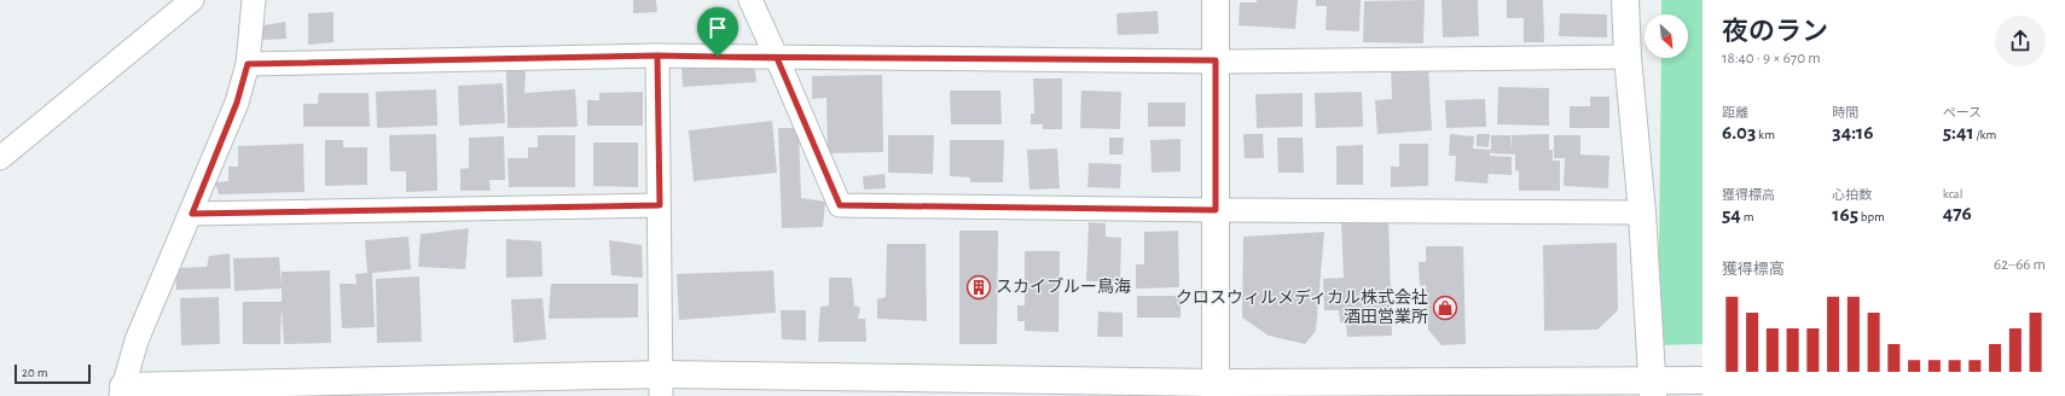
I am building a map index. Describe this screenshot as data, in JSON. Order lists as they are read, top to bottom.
{
  "places": {
    "building": ["スカイブルー鳥海"],
    "shop": ["クロスウィルメディカル株式会社 酒田営業所"]
  },
  "scale_bar": "20 m",
  "north": "bottom right",
  "page": {
    "heading": ["夜のラン", "18:40 · 9 × 670 m"],
    "stats": [
      ["距離", "6.03 km"],
      ["時間", "34:16"],
      ["ペース", "5:41 /km"],
      ["獲得標高", "54 m"],
      ["心拍数", "165 bpm"],
      ["kcal", "476"]
    ],
    "chart": ["獲得標高", "62–66 m"],
    "scale": "20 m"
  }
}
